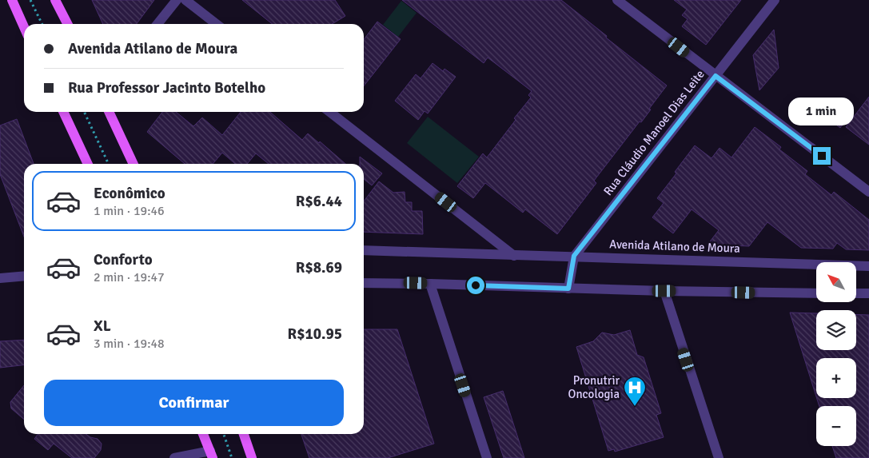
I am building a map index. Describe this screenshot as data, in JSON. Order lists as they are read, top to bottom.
{
  "streets": {
    "street": ["Rua Cláudio Manoel Dias Leite", "Avenida Atilano de Moura"]
  },
  "crossings": [
    ["Rua Cláudio Manoel Dias Leite", "Avenida Atilano de Moura"]
  ],
  "places": {
    "hospital": ["Pronutrir Oncologia"]
  },
  "north": "top left",
  "page": {
    "banner": ["Avenida Atilano de Moura", "Rua Professor Jacinto Botelho"],
    "bubble": "1 min",
    "list": [
      {
        "name": "Econômico",
        "note": "1 min · 19:46",
        "value": "R$6.44"
      },
      {
        "name": "Conforto",
        "note": "2 min · 19:47",
        "value": "R$8.69"
      },
      {
        "name": "XL",
        "note": "3 min · 19:48",
        "value": "R$10.95"
      }
    ],
    "map_buttons": ["+", "−"],
    "buttons": "Confirmar"
  }
}
